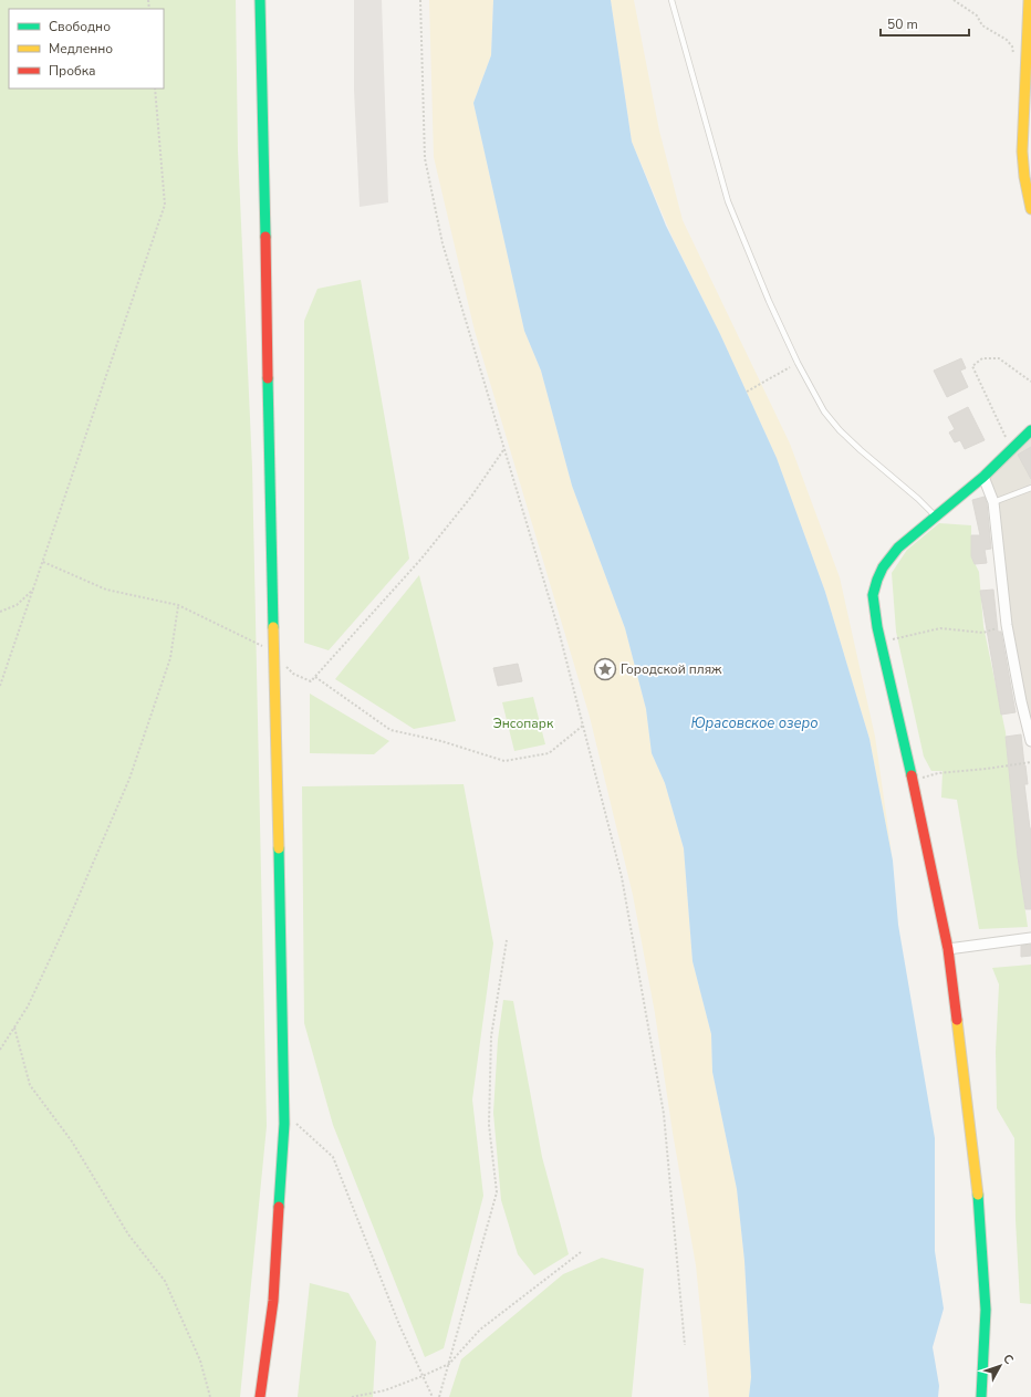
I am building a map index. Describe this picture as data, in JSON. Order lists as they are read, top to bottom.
{
  "water": ["Юрасовское озеро"],
  "parks": ["Энсопарк"],
  "places": {
    "place": ["Городской пляж"]
  },
  "legend": ["Свободно", "Медленно", "Пробка"],
  "scale_bar": "50 m",
  "north": "top right"
}
